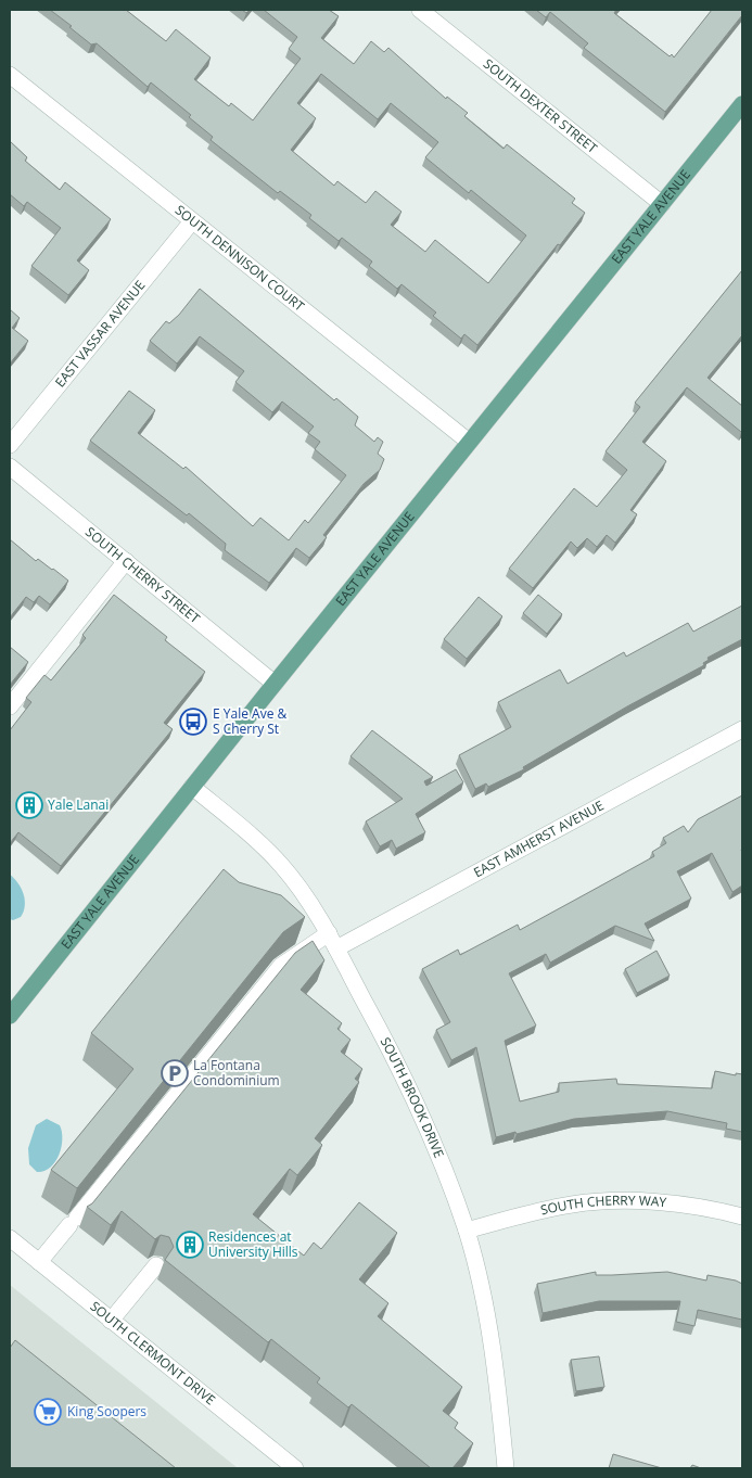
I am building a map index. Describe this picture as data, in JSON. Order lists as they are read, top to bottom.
{
  "streets": {
    "main road": ["EAST YALE AVENUE"],
    "street": [
      "SOUTH DEXTER STREET",
      "SOUTH DENNISON COURT",
      "EAST VASSAR AVENUE",
      "SOUTH CHERRY STREET",
      "EAST AMHERST AVENUE",
      "SOUTH BROOK DRIVE",
      "SOUTH CHERRY WAY",
      "SOUTH CLERMONT DRIVE"
    ]
  },
  "crossings": [
    ["SOUTH DEXTER STREET", "EAST YALE AVENUE"],
    ["EAST YALE AVENUE", "SOUTH DENNISON COURT"],
    ["EAST YALE AVENUE", "SOUTH CHERRY STREET"],
    ["EAST YALE AVENUE", "SOUTH BROOK DRIVE"],
    ["SOUTH DENNISON COURT", "EAST VASSAR AVENUE"],
    ["EAST AMHERST AVENUE", "SOUTH BROOK DRIVE"],
    ["SOUTH BROOK DRIVE", "SOUTH CHERRY WAY"]
  ],
  "places": {
    "bus stop": ["E Yale Ave & S Cherry St"],
    "building": ["Yale Lanai", "Residences at University Hills"],
    "parking": ["La Fontana Condominium"],
    "supermarket": ["King Soopers"]
  }
}
